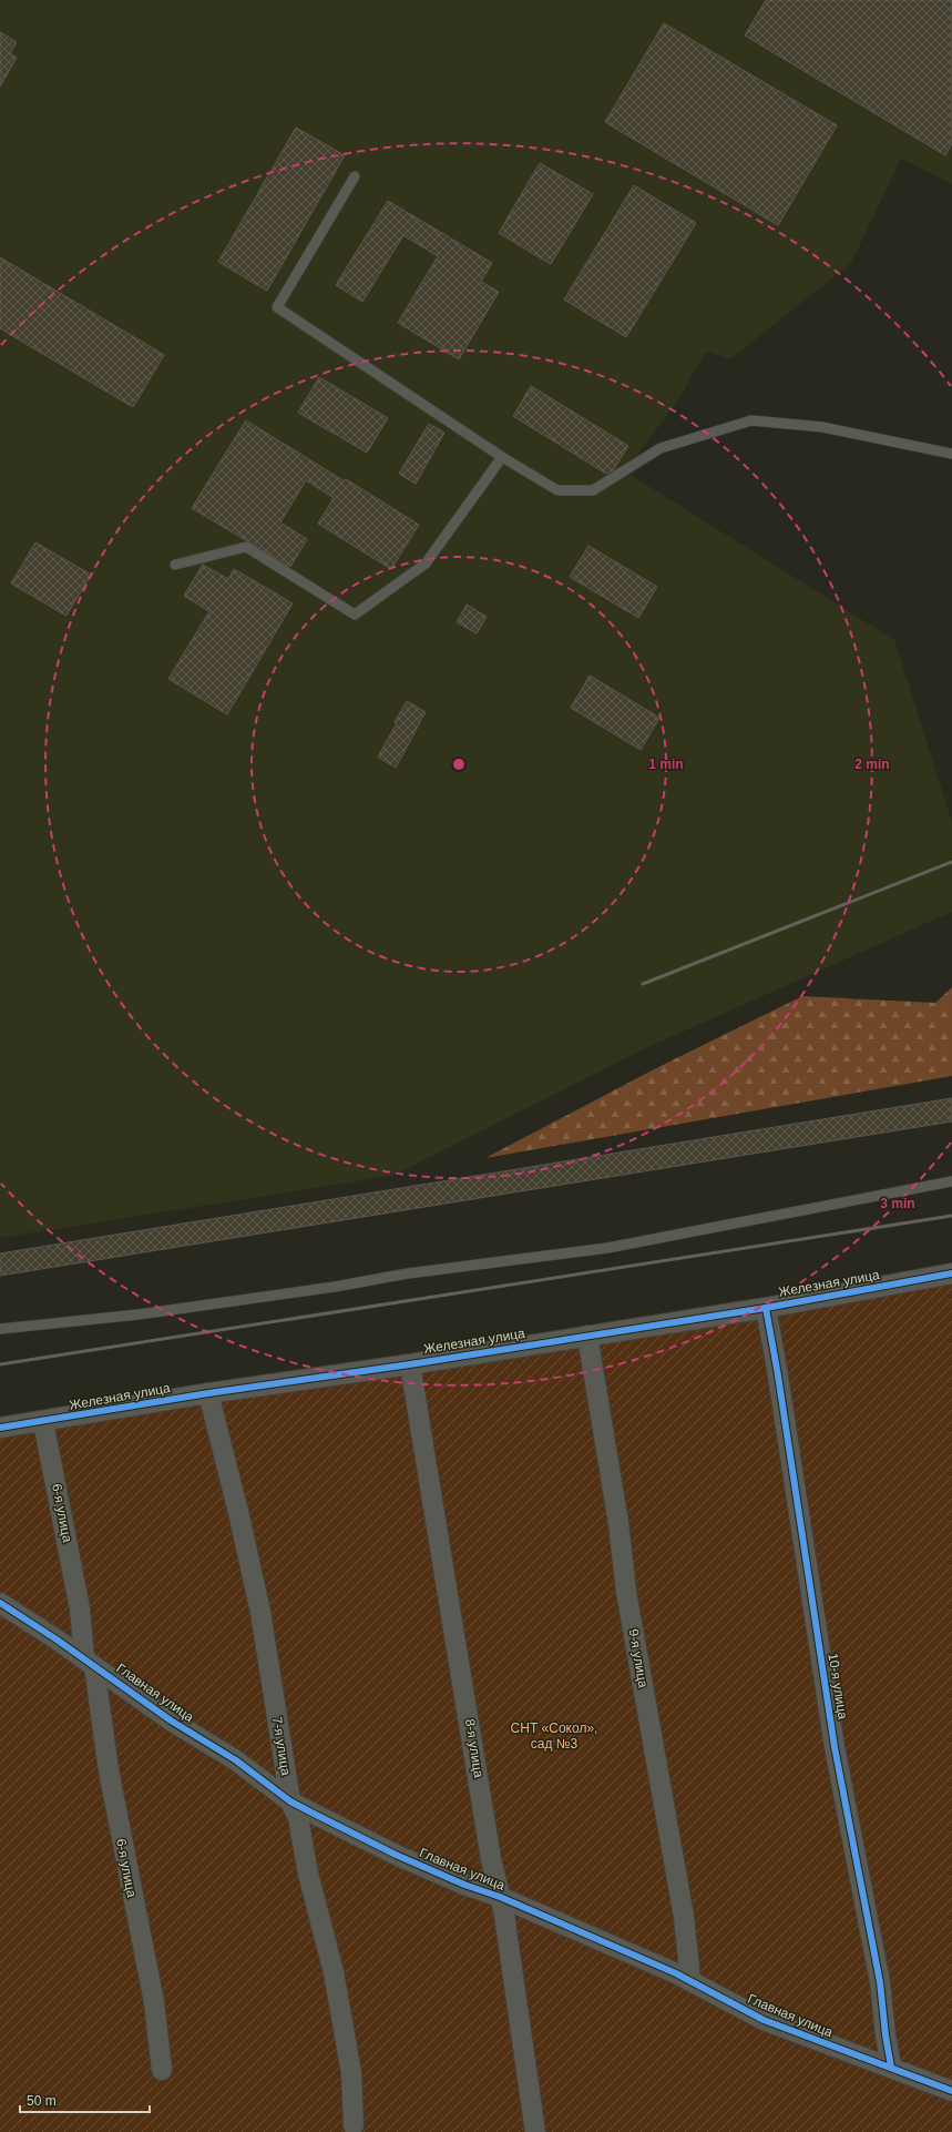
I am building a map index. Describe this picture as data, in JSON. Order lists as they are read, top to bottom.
{
  "streets": {
    "street": [
      "Железная улица",
      "6-я улица",
      "9-я улица",
      "10-я улица",
      "Главная улица",
      "7-я улица",
      "8-я улица"
    ]
  },
  "crossings": [
    ["Железная улица", "6-я улица"],
    ["Железная улица", "9-я улица"],
    ["Железная улица", "10-я улица"],
    ["Железная улица", "7-я улица"],
    ["Железная улица", "8-я улица"],
    ["6-я улица", "Главная улица"],
    ["9-я улица", "Главная улица"],
    ["10-я улица", "Главная улица"],
    ["Главная улица", "7-я улица"],
    ["Главная улица", "8-я улица"]
  ],
  "parks": ["СНТ «Сокол», сад №3"],
  "scale_bar": "50 m",
  "rings": ["1 min", "2 min", "3 min"]
}
